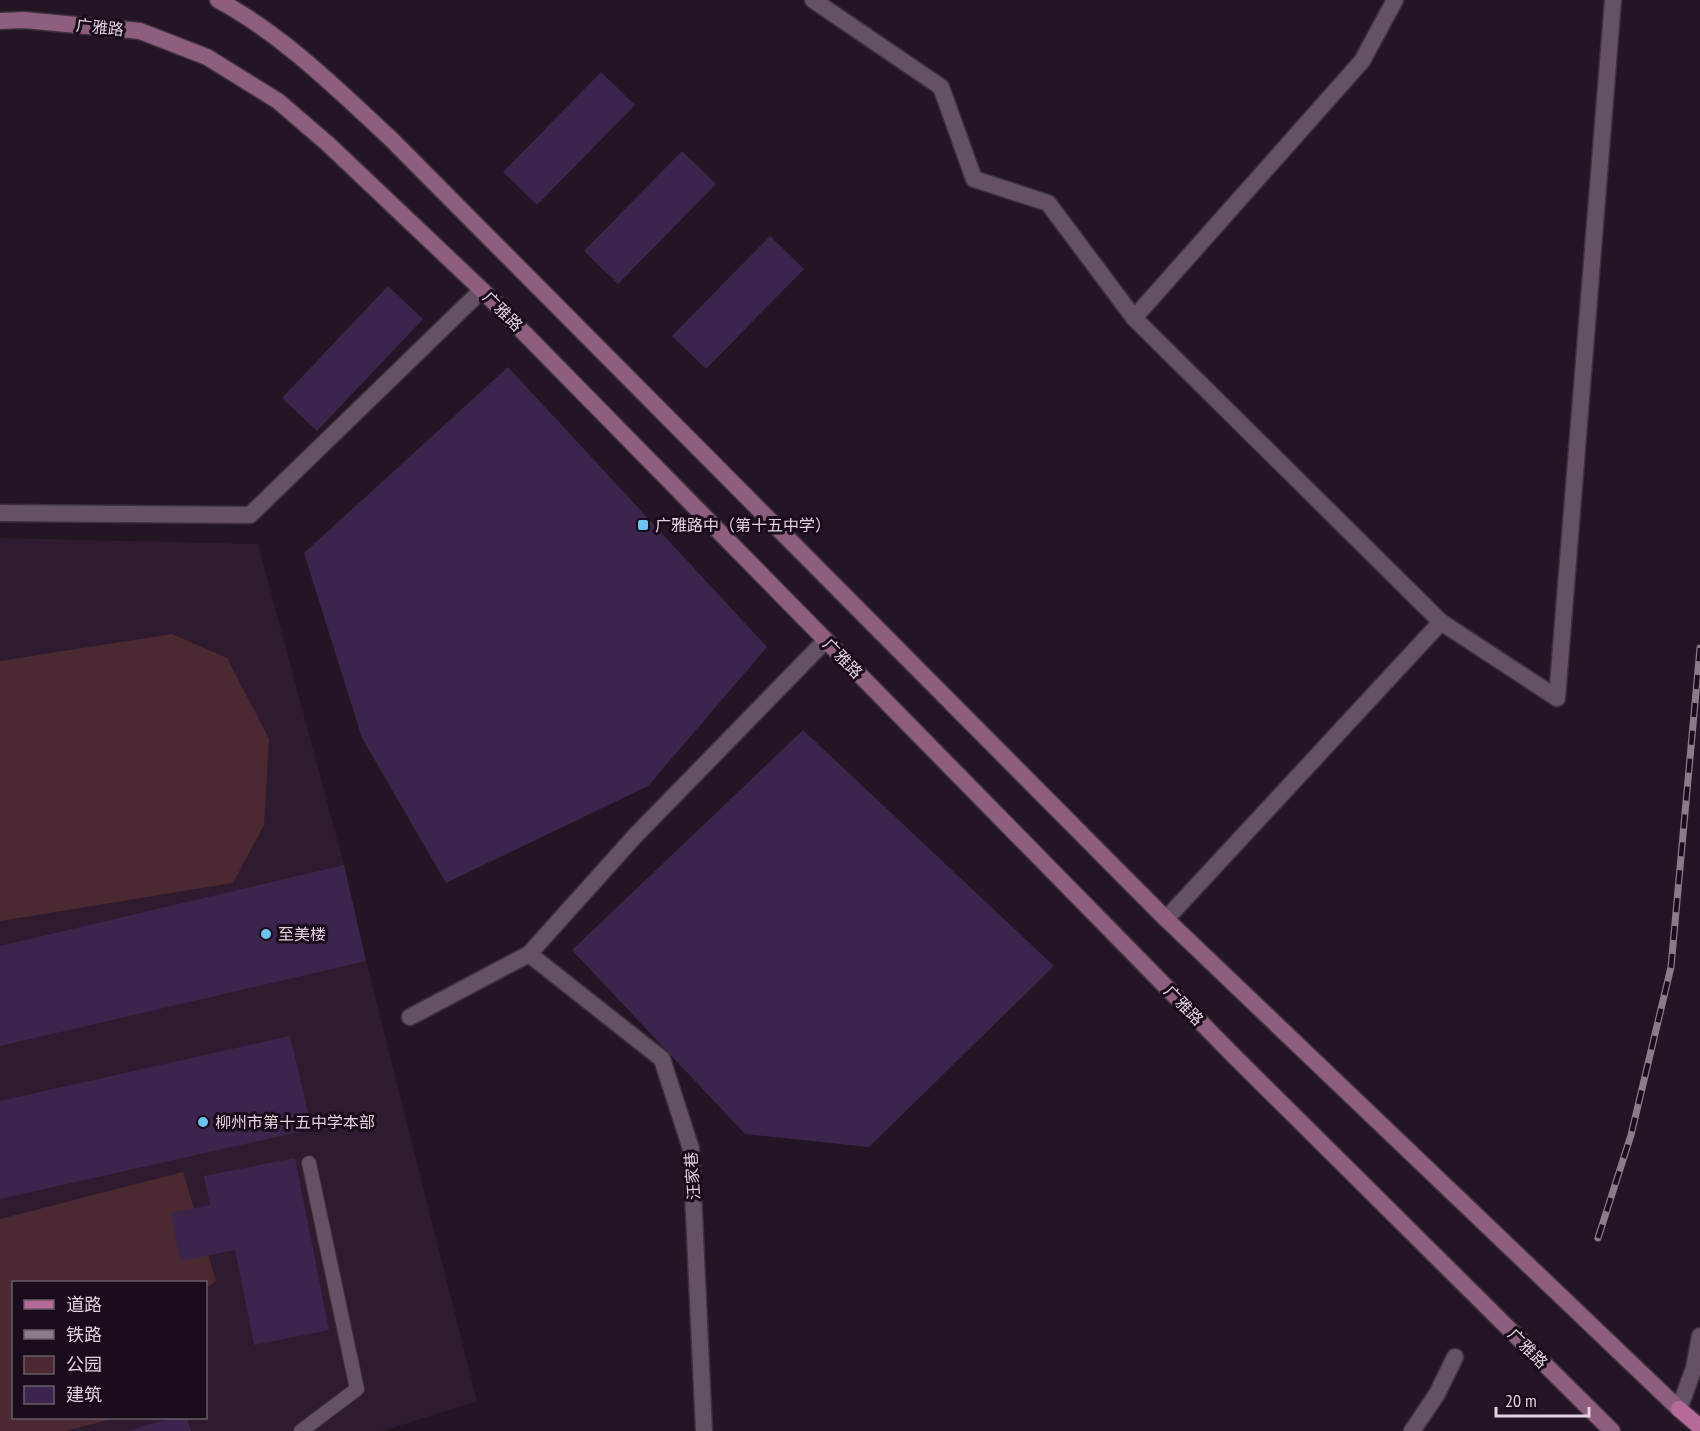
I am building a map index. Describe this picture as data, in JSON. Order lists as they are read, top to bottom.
{
  "streets": {
    "main road": ["广雅路"],
    "street": ["汪家巷"]
  },
  "places": {
    "transit": ["广雅路中（第十五中学）"],
    "other": ["至美楼", "柳州市第十五中学本部"]
  },
  "legend": [
    "道路",
    "铁路",
    "公园",
    "建筑"
  ],
  "scale_bar": "20 m"
}
